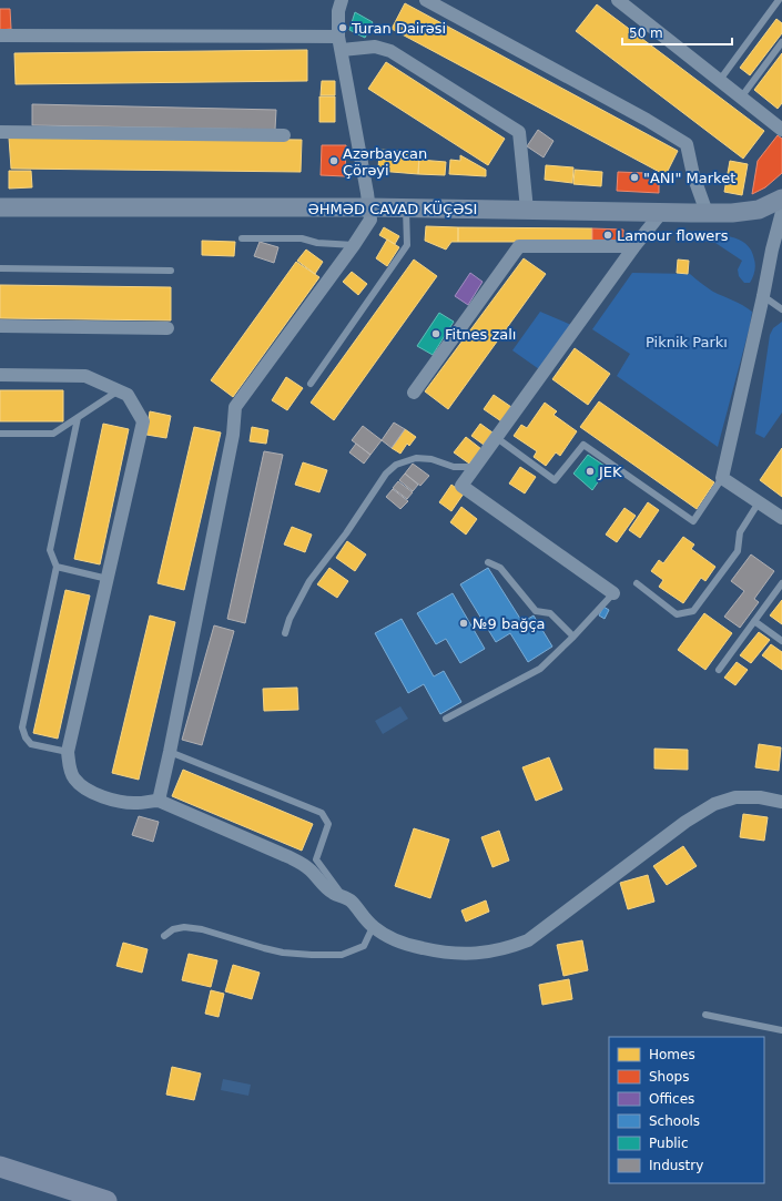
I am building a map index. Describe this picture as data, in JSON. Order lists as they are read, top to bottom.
{
  "streets": {
    "street": ["ƏHMƏD CAVAD KÜÇƏSI"]
  },
  "parks": ["Piknik Parkı"],
  "places": [
    "Turan Dairəsi",
    "Azərbaycan Çörəyi",
    "\"ANI\" Market",
    "Lamour flowers",
    "Fitnes zalı",
    "JEK",
    "№9 bağça"
  ],
  "legend": [
    "Homes",
    "Shops",
    "Offices",
    "Schools",
    "Public",
    "Industry"
  ],
  "scale_bar": "50 m"
}
